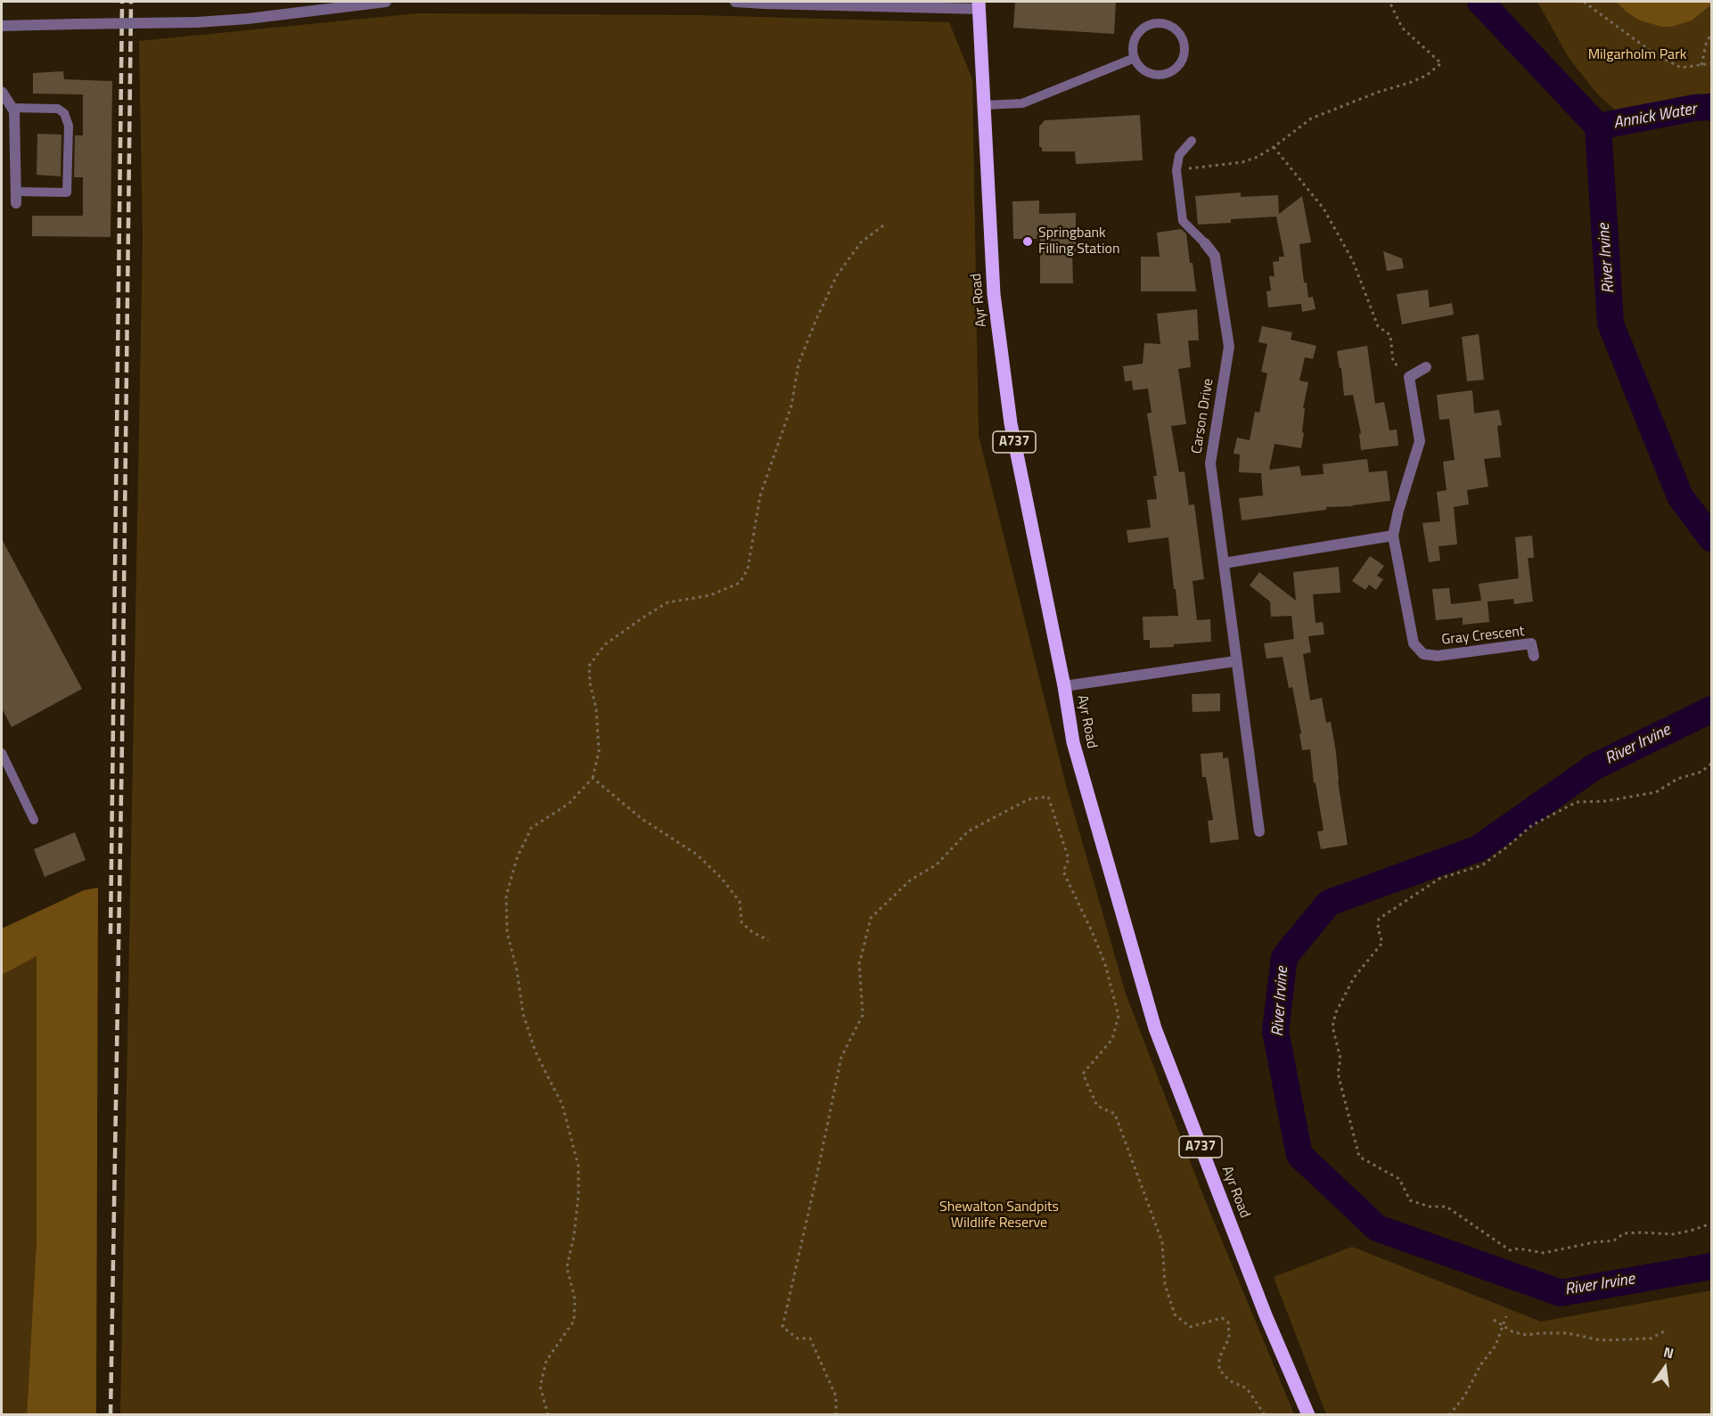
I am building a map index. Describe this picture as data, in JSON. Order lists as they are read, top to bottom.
{
  "streets": {
    "main road": ["Ayr Road", "A737"],
    "street": ["Carson Drive", "Gray Crescent"]
  },
  "water": ["Annick Water", "River Irvine"],
  "parks": ["Milgarholm Park", "Shewalton Sandpits Wildlife Reserve"],
  "places": ["Springbank Filling Station"],
  "north": "top"
}
